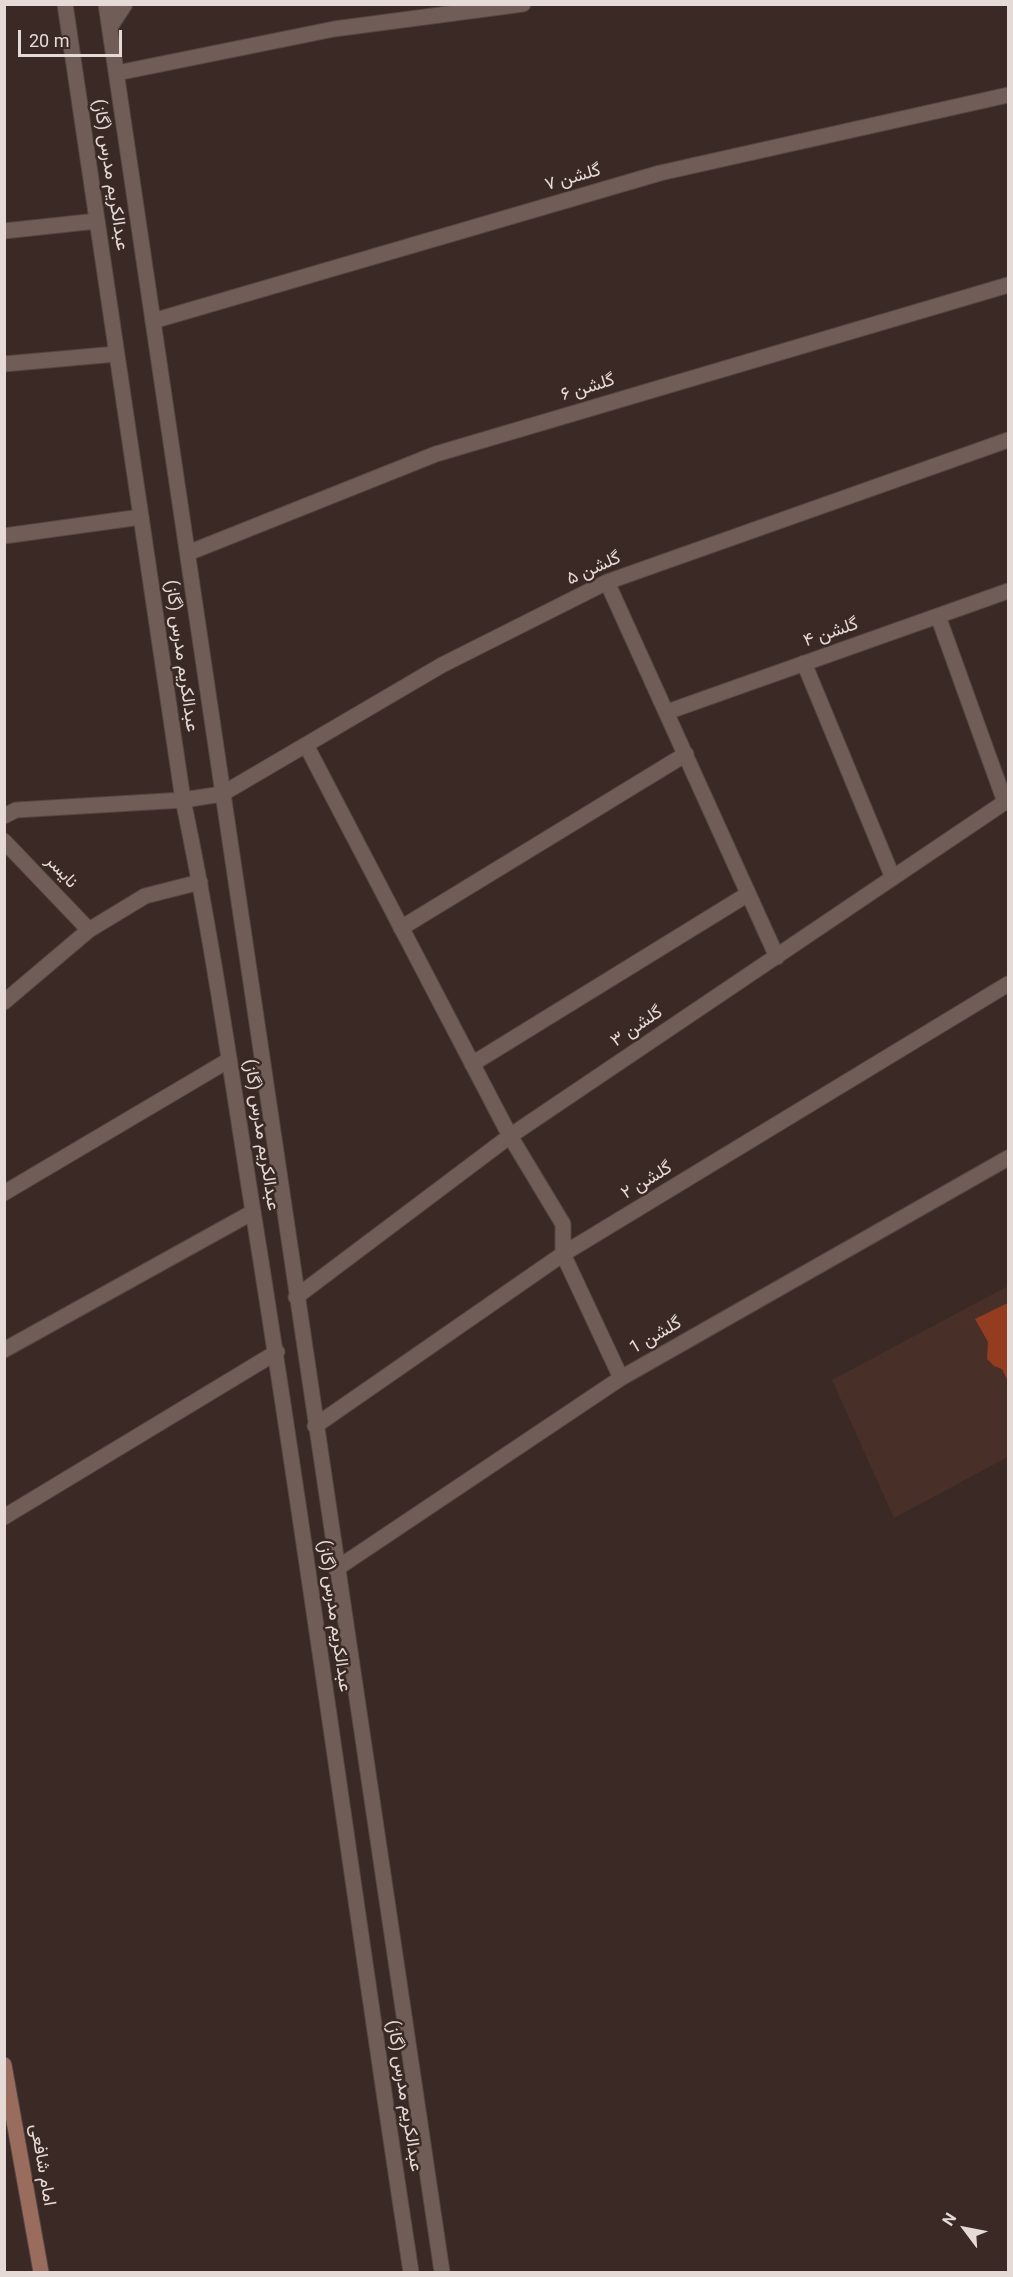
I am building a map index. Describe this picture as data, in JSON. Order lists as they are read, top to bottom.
{
  "streets": {
    "main road": ["امام شافعی"],
    "street": [
      "عبدالکریم مدرس (گاز)",
      "گلشن ۷",
      "گلشن ۶",
      "گلشن ۵",
      "گلشن ۴",
      "نایسر",
      "گلشن ۳",
      "گلشن ۲",
      "گلشن 1"
    ]
  },
  "crossings": [
    ["عبدالکریم مدرس (گاز)", "گلشن ۷"],
    ["عبدالکریم مدرس (گاز)", "گلشن ۶"],
    ["عبدالکریم مدرس (گاز)", "گلشن ۵"],
    ["عبدالکریم مدرس (گاز)", "گلشن ۳"],
    ["عبدالکریم مدرس (گاز)", "گلشن ۲"],
    ["عبدالکریم مدرس (گاز)", "گلشن 1"]
  ],
  "scale_bar": "20 m",
  "north": "top left"
}
